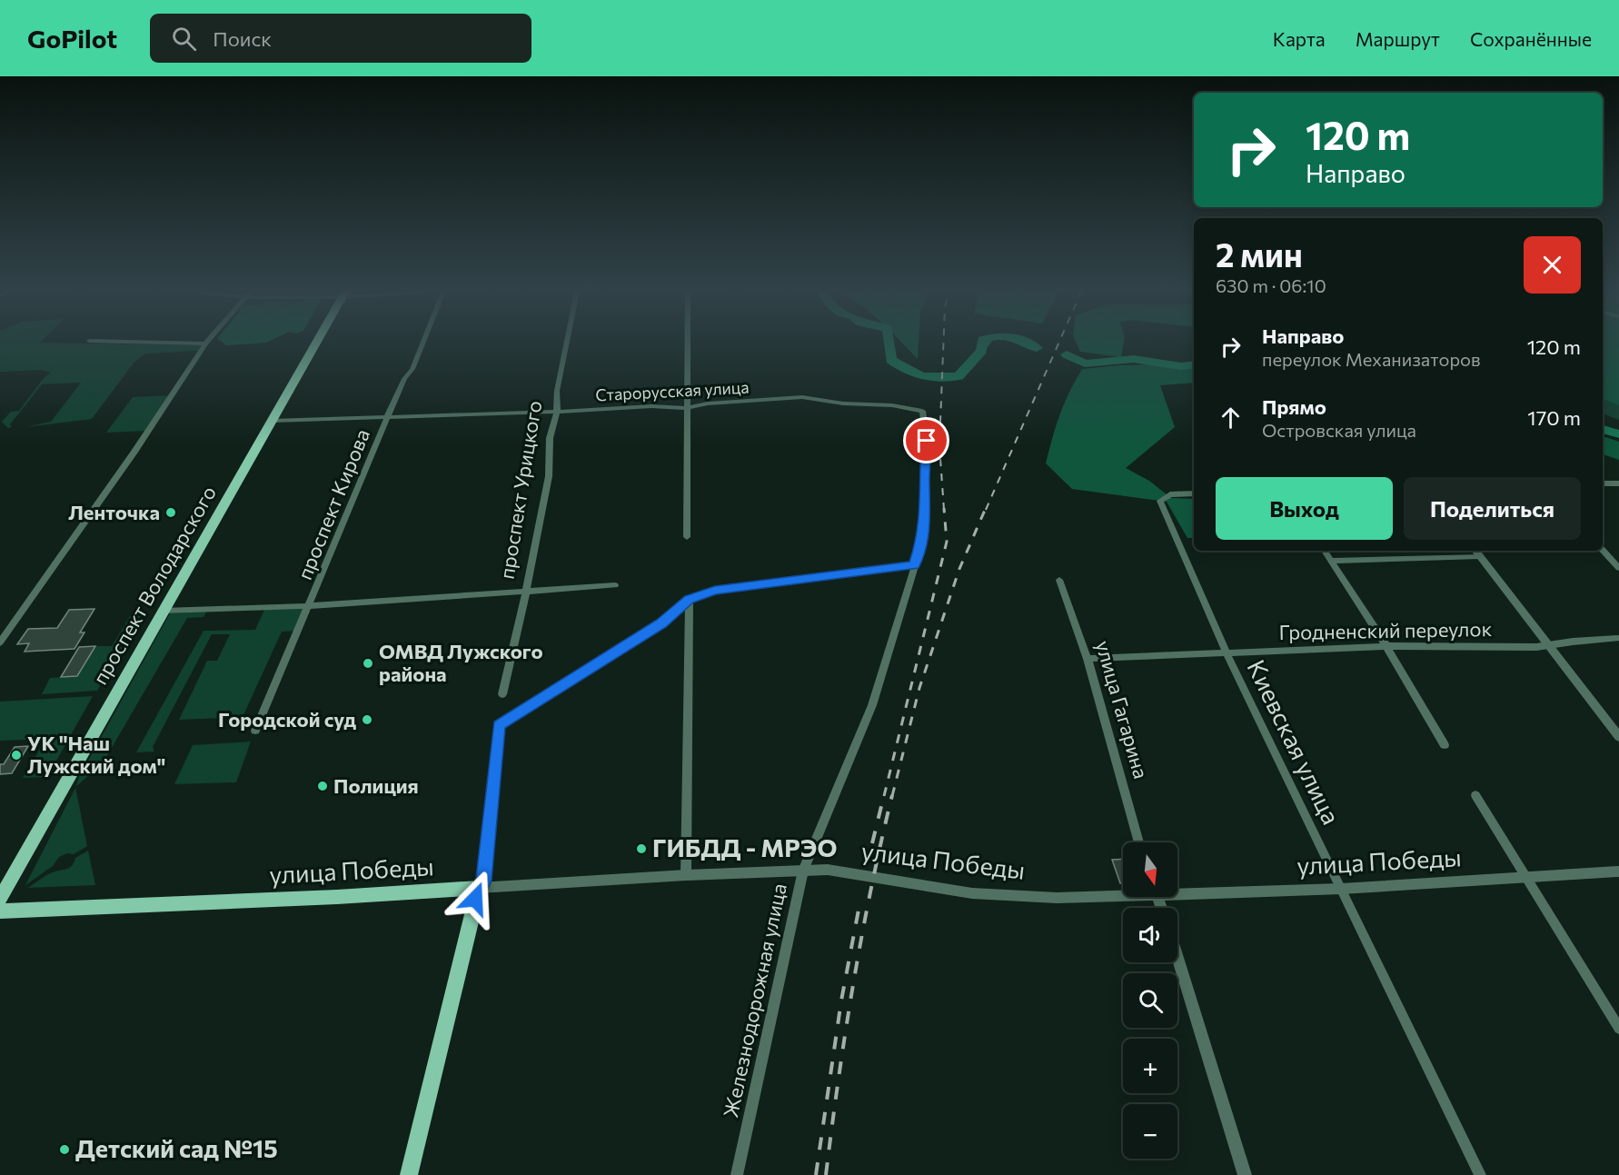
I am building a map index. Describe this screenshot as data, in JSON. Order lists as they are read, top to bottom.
{
  "streets": {
    "main road": ["проспект Володарского", "улица Победы"],
    "street": [
      "Старорусская улица",
      "проспект Урицкого",
      "проспект Кирова",
      "Гродненский переулок",
      "улица Гагарина",
      "Киевская улица",
      "Железнодорожная улица"
    ]
  },
  "crossings": [
    ["Старорусская улица", "проспект Урицкого"],
    ["Старорусская улица", "проспект Кирова"],
    ["Старорусская улица", "проспект Володарского"],
    ["Старорусская улица", "Железнодорожная улица"],
    ["Гродненский переулок", "улица Гагарина"],
    ["Гродненский переулок", "Киевская улица"],
    ["Киевская улица", "улица Победы"],
    ["улица Победы", "Железнодорожная улица"]
  ],
  "places": [
    "Ленточка",
    "ОМВД Лужского района",
    "Городской суд",
    "УК \"Наш Лужский дом\"",
    "Полиция",
    "ГИБДД - МРЭО",
    "Детский сад №15"
  ],
  "north": "bottom",
  "page": {
    "header": "GoPilot",
    "search": "Поиск",
    "nav": ["Карта", "Маршрут", "Сохранённые"],
    "turn": ["120 m", "Направо"],
    "heading": ["2 мин", "630 m · 06:10"],
    "list": [
      {
        "name": "Направо",
        "note": "переулок Механизаторов",
        "value": "120 m"
      },
      {
        "name": "Прямо",
        "note": "Островская улица",
        "value": "170 m"
      }
    ],
    "buttons": ["Выход", "Поделиться"],
    "map_buttons": ["+", "−"]
  }
}
